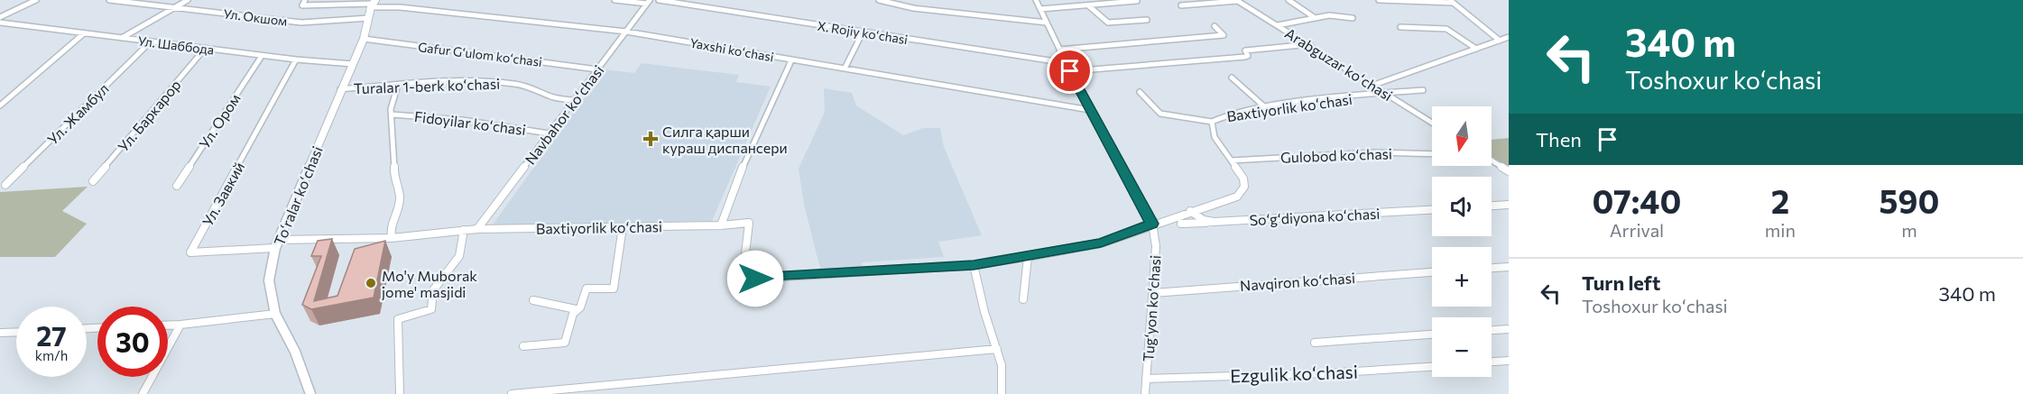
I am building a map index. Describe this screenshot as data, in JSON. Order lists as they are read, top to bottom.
{
  "streets": {
    "main road": ["Toʻralar koʻchasi"],
    "street": [
      "Ул. Окшом",
      "X. Rojiy koʻchasi",
      "Ул. Шаббода",
      "Yaxshi koʻchasi",
      "Gafur Gʻulom koʻchasi",
      "Arabguzar koʻchasi",
      "Turalar 1-berk koʻchasi",
      "Baxtiyorlik koʻchasi",
      "Ул. Жамбул",
      "Navbahor koʻchasi",
      "Ул. Баркарор",
      "Ул. Ором",
      "Fidoyilar koʻchasi",
      "Gulobod koʻchasi",
      "Ул. Завкий",
      "Soʻgʻdiyona koʻchasi",
      "Navqiron koʻchasi",
      "Tugʻyon koʻchasi",
      "Ezgulik koʻchasi"
    ]
  },
  "crossings": [
    ["Ул. Окшом", "Toʻralar koʻchasi"],
    ["Ул. Шаббода", "Ул. Жамбул"],
    ["Ул. Шаббода", "Ул. Баркарор"],
    ["Ул. Шаббода", "Ул. Ором"],
    ["Ул. Шаббода", "Ул. Завкий"],
    ["Ул. Шаббода", "Toʻralar koʻchasi"],
    ["Yaxshi koʻchasi", "Navbahor koʻchasi"],
    ["Yaxshi koʻchasi", "Toʻralar koʻchasi"],
    ["Gafur Gʻulom koʻchasi", "Navbahor koʻchasi"],
    ["Gafur Gʻulom koʻchasi", "Toʻralar koʻchasi"],
    ["Arabguzar koʻchasi", "Baxtiyorlik koʻchasi"],
    ["Turalar 1-berk koʻchasi", "Navbahor koʻchasi"],
    ["Turalar 1-berk koʻchasi", "Fidoyilar koʻchasi"],
    ["Turalar 1-berk koʻchasi", "Toʻralar koʻchasi"],
    ["Baxtiyorlik koʻchasi", "Navbahor koʻchasi"],
    ["Baxtiyorlik koʻchasi", "Gulobod koʻchasi"],
    ["Baxtiyorlik koʻchasi", "Soʻgʻdiyona koʻchasi"],
    ["Baxtiyorlik koʻchasi", "Tugʻyon koʻchasi"],
    ["Navbahor koʻchasi", "Fidoyilar koʻchasi"],
    ["Ул. Завкий", "Toʻralar koʻchasi"],
    ["Navqiron koʻchasi", "Tugʻyon koʻchasi"],
    ["Tugʻyon koʻchasi", "Ezgulik koʻchasi"]
  ],
  "places": {
    "health": ["Силга қарши кураш диспансери"],
    "other": ["Mo'y Muborak jome' masjidi"]
  },
  "north": "bottom",
  "page": {
    "turn": ["340 m", "Toshoxur koʻchasi"],
    "map_buttons": ["+", "−"],
    "then": "Then",
    "eta": [
      "07:40",
      "Arrival",
      "2",
      "min",
      "590",
      "m"
    ],
    "list": [
      {
        "name": "Turn left",
        "note": "Toshoxur koʻchasi",
        "value": "340 m"
      }
    ],
    "speed": "27 km/h",
    "limit": "30"
  }
}
